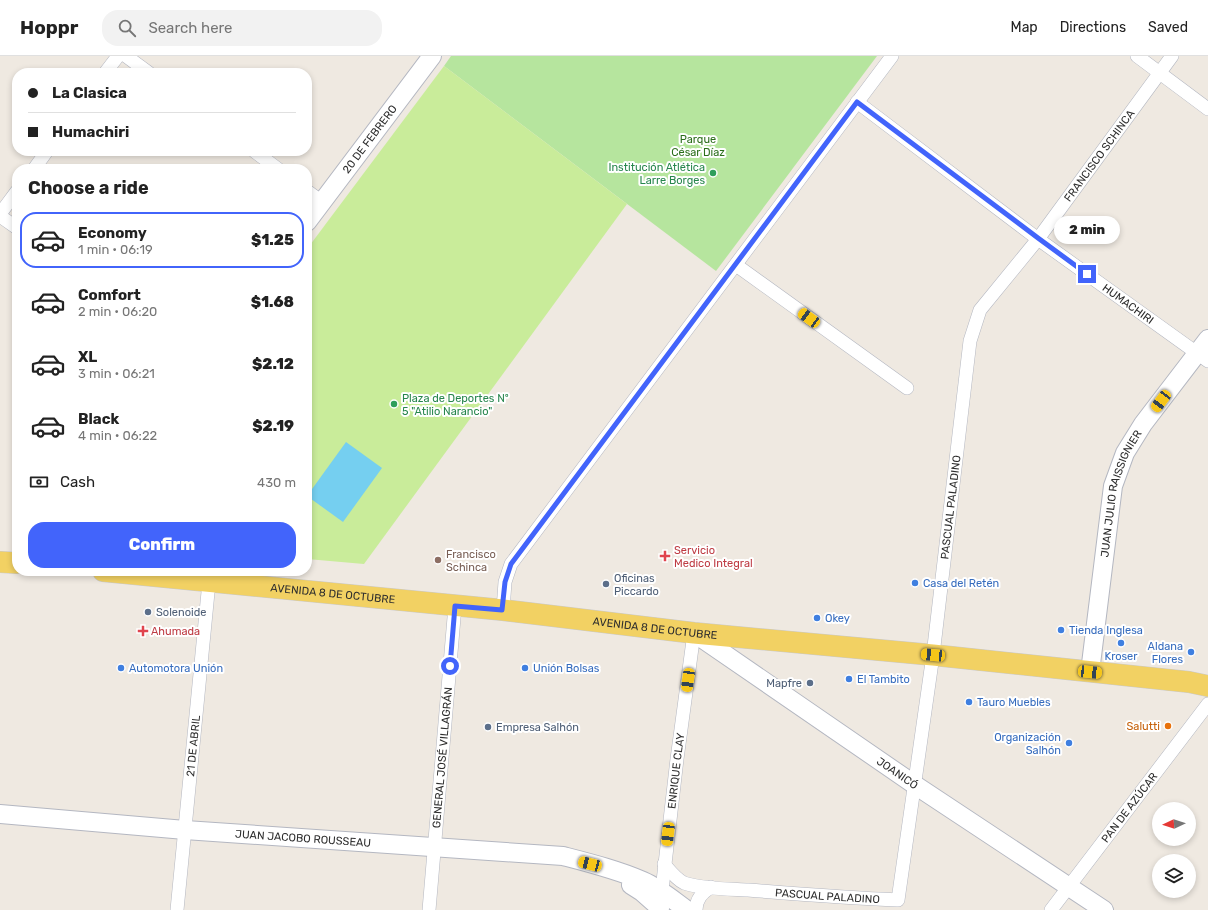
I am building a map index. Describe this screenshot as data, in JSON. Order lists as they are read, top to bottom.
{
  "streets": {
    "main road": ["AVENIDA 8 DE OCTUBRE"],
    "street": [
      "20 DE FEBRERO",
      "FRANCISCO SCHINCA",
      "HUMACHIRI",
      "JUAN JULIO RAISSIGNIER",
      "PASCUAL PALADINO",
      "21 DE ABRIL",
      "GENERAL JOSÉ VILLAGRÁN",
      "ENRIQUE CLAY",
      "JOANICÓ",
      "PAN DE AZÚCAR",
      "JUAN JACOBO ROUSSEAU"
    ]
  },
  "crossings": [
    ["FRANCISCO SCHINCA", "HUMACHIRI"],
    ["FRANCISCO SCHINCA", "PASCUAL PALADINO"],
    ["HUMACHIRI", "JUAN JULIO RAISSIGNIER"],
    ["JUAN JULIO RAISSIGNIER", "AVENIDA 8 DE OCTUBRE"],
    ["PASCUAL PALADINO", "AVENIDA 8 DE OCTUBRE"],
    ["PASCUAL PALADINO", "ENRIQUE CLAY"],
    ["PASCUAL PALADINO", "JOANICÓ"],
    ["AVENIDA 8 DE OCTUBRE", "21 DE ABRIL"],
    ["AVENIDA 8 DE OCTUBRE", "GENERAL JOSÉ VILLAGRÁN"],
    ["AVENIDA 8 DE OCTUBRE", "ENRIQUE CLAY"],
    ["AVENIDA 8 DE OCTUBRE", "JOANICÓ"],
    ["21 DE ABRIL", "JUAN JACOBO ROUSSEAU"],
    ["GENERAL JOSÉ VILLAGRÁN", "JUAN JACOBO ROUSSEAU"],
    ["ENRIQUE CLAY", "JOANICÓ"],
    ["ENRIQUE CLAY", "JUAN JACOBO ROUSSEAU"],
    ["JOANICÓ", "PAN DE AZÚCAR"]
  ],
  "parks": ["Parque César Díaz"],
  "places": {
    "other": [
      "Institución Atlética Larre Borges",
      "Plaza de Deportes Nº 5 \"Atilio Narancio\"",
      "Francisco Schinca",
      "Casa del Retén",
      "Oficinas Piccardo",
      "Solenoide",
      "Okey",
      "Tienda Inglesa",
      "Kroser",
      "Aldana Flores",
      "Automotora Unión",
      "Unión Bolsas",
      "El Tambito",
      "Mapfre",
      "Tauro Muebles",
      "Salutti",
      "Empresa Salhón",
      "Organización Salhón"
    ],
    "health": ["Servicio Medico Integral", "Ahumada"]
  },
  "north": "left",
  "page": {
    "header": "Hoppr",
    "search": "Search here",
    "nav": ["Map", "Directions", "Saved"],
    "banner": ["La Clasica", "Humachiri"],
    "heading": "Choose a ride",
    "list": [
      {
        "name": "Economy",
        "note": "1 min · 06:19",
        "value": "$1.25"
      },
      {
        "name": "Comfort",
        "note": "2 min · 06:20",
        "value": "$1.68"
      },
      {
        "name": "XL",
        "note": "3 min · 06:21",
        "value": "$2.12"
      },
      {
        "name": "Black",
        "note": "4 min · 06:22",
        "value": "$2.19"
      }
    ],
    "bubble": "2 min",
    "pay": ["Cash", "430 m"],
    "buttons": "Confirm"
  }
}
